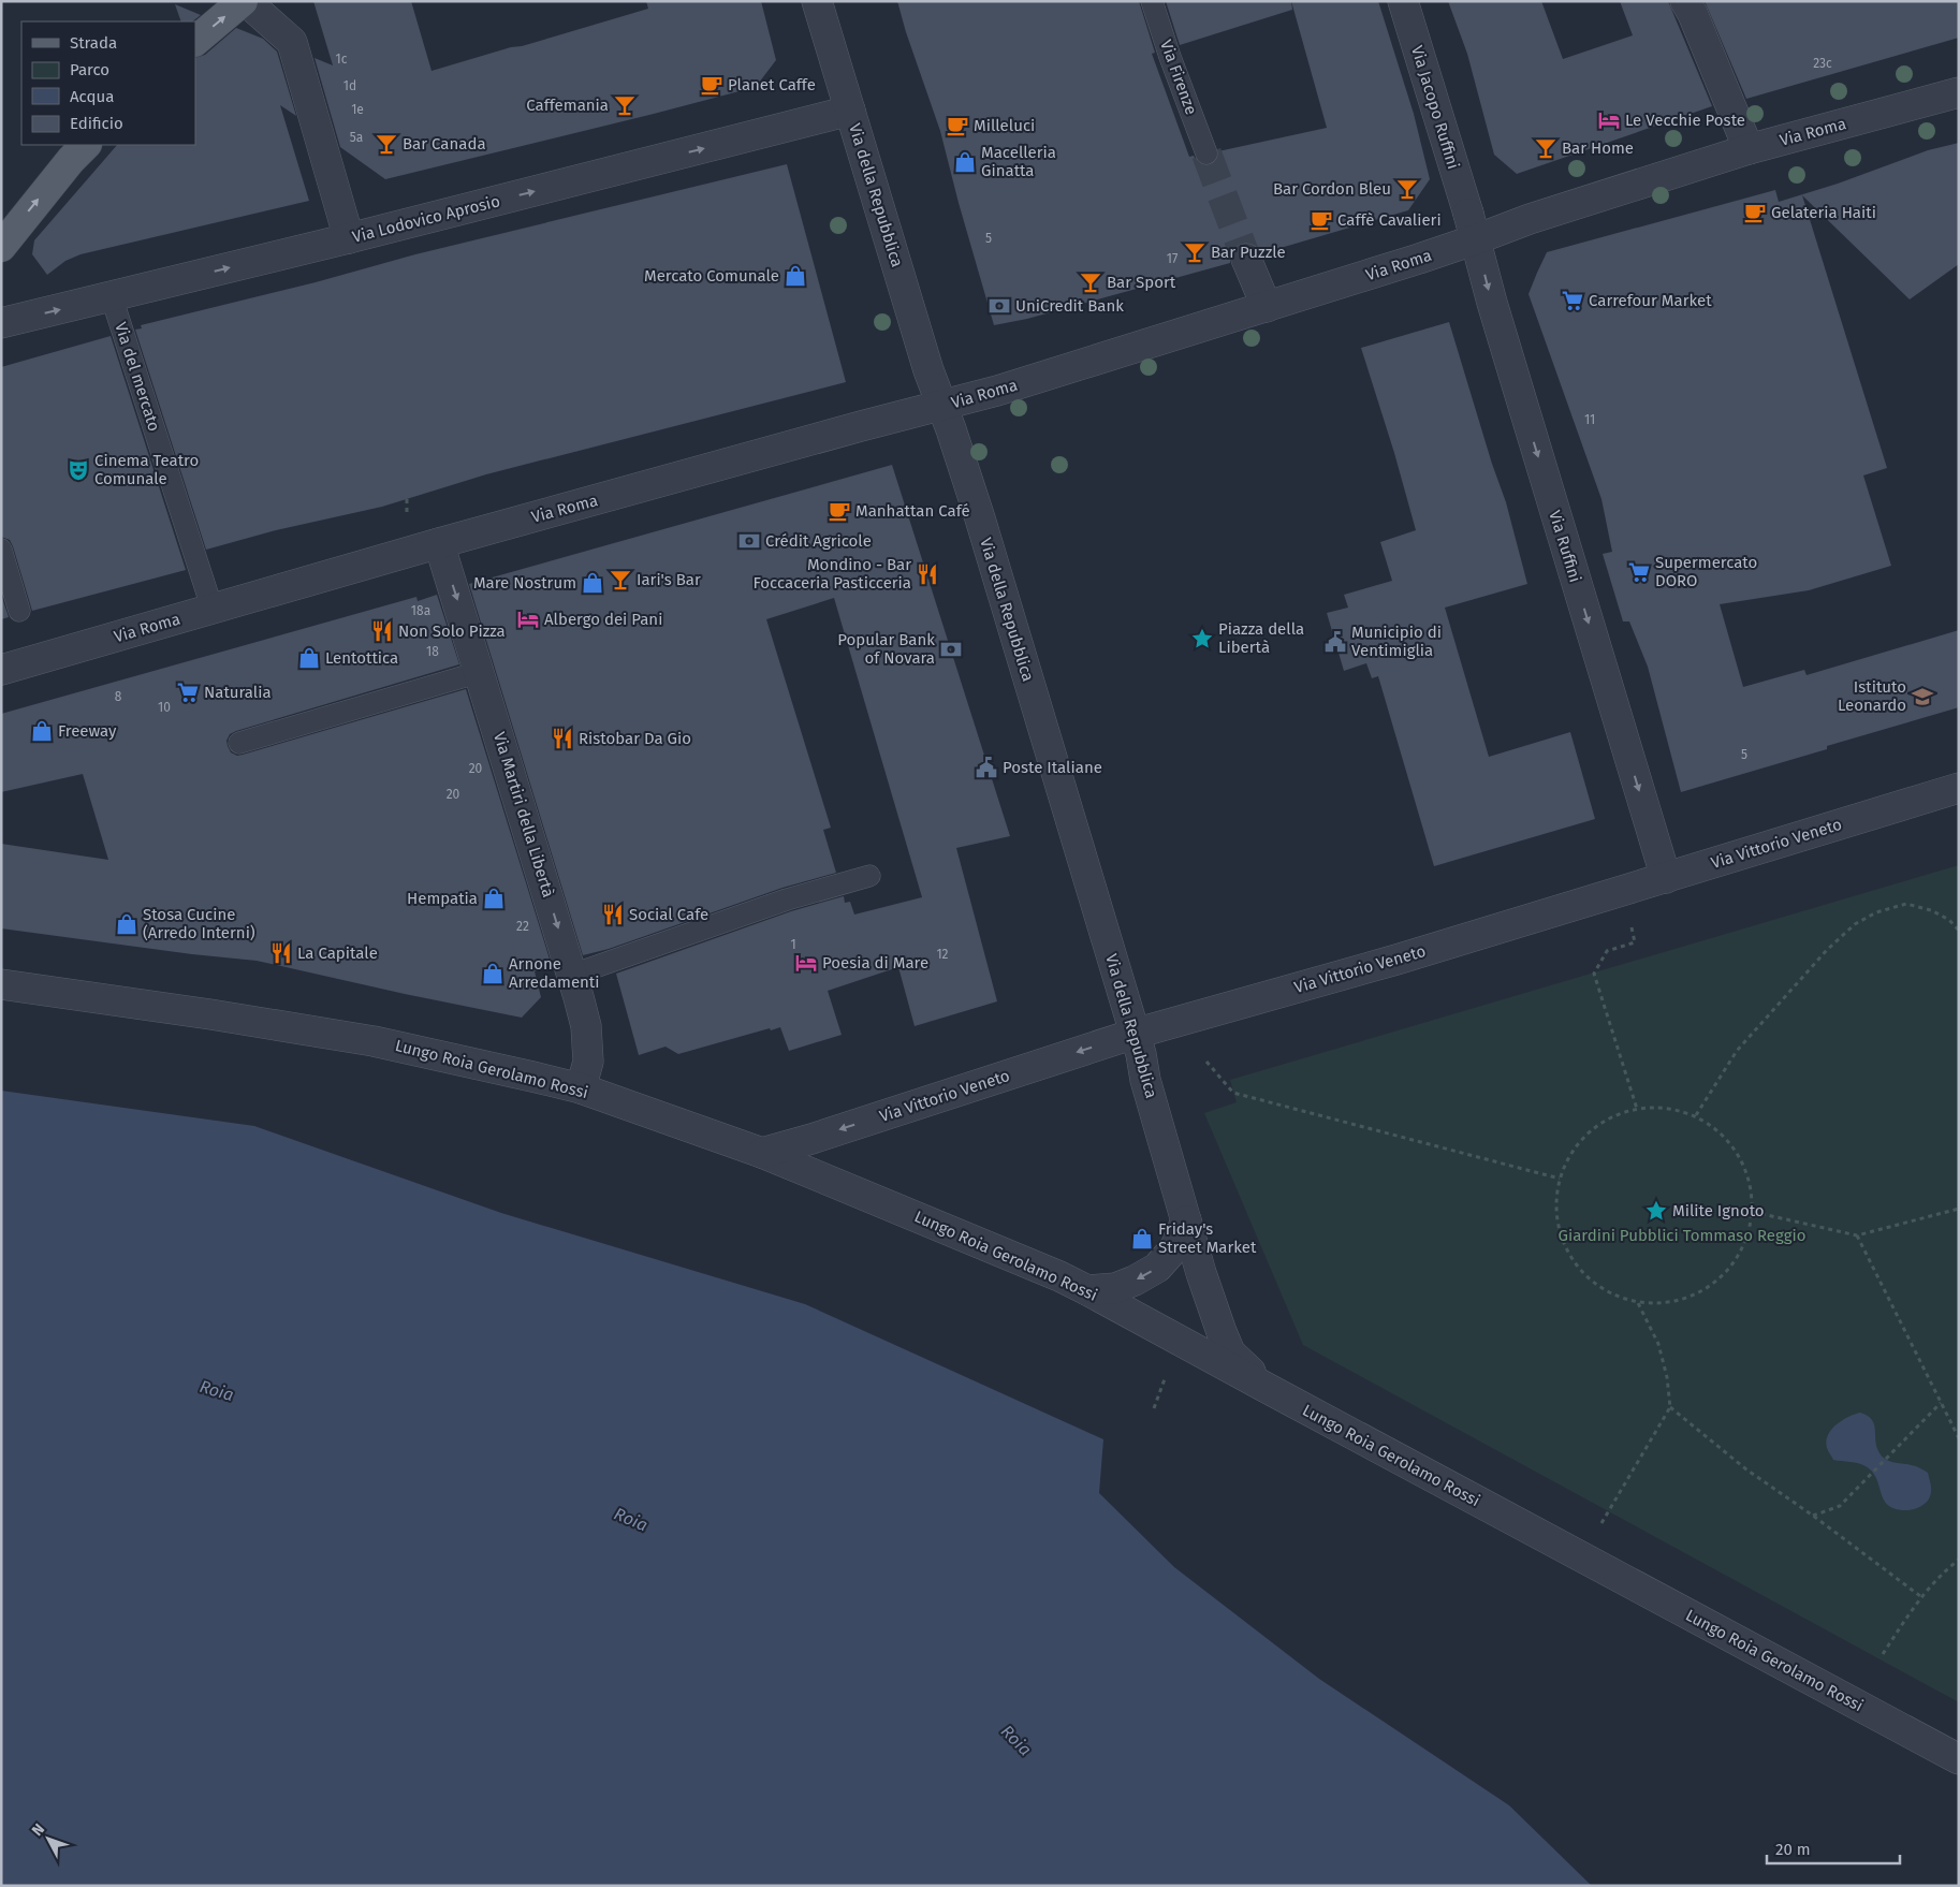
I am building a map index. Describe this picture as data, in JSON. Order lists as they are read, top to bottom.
{
  "streets": {
    "street": [
      "Via Jacopo Ruffini",
      "Via Roma",
      "Via della Repubblica",
      "Via Lodovico Aprosio",
      "Via Ruffini",
      "Via Martiri della Libertà",
      "Via Vittorio Veneto",
      "Lungo Roia Gerolamo Rossi"
    ],
    "lane": ["Via Firenze", "Via del mercato"]
  },
  "crossings": [
    ["Via Jacopo Ruffini", "Via Roma"],
    ["Via Jacopo Ruffini", "Via Ruffini"],
    ["Via Roma", "Via della Repubblica"],
    ["Via Roma", "Via del mercato"],
    ["Via Roma", "Via Ruffini"],
    ["Via Roma", "Via Martiri della Libertà"],
    ["Via della Repubblica", "Via Lodovico Aprosio"],
    ["Via della Repubblica", "Via Vittorio Veneto"],
    ["Via della Repubblica", "Lungo Roia Gerolamo Rossi"],
    ["Via Lodovico Aprosio", "Via del mercato"],
    ["Via Ruffini", "Via Vittorio Veneto"],
    ["Via Martiri della Libertà", "Lungo Roia Gerolamo Rossi"],
    ["Via Vittorio Veneto", "Lungo Roia Gerolamo Rossi"]
  ],
  "one_way": ["Via Lodovico Aprosio", "Via Ruffini", "Via Martiri della Libertà"],
  "water": ["Roia"],
  "parks": ["Giardini Pubblici Tommaso Reggio"],
  "places": {
    "cafe": [
      "Planet Caffe",
      "Milleluci",
      "Gelateria Haiti",
      "Caffè Cavalieri",
      "Manhattan Café"
    ],
    "bar": [
      "Caffemania",
      "Bar Canada",
      "Bar Home",
      "Bar Cordon Bleu",
      "Bar Puzzle",
      "Bar Sport",
      "Iari's Bar"
    ],
    "hotel": ["Le Vecchie Poste", "Albergo dei Pani", "Poesia di Mare"],
    "shop": [
      "Macelleria Ginatta",
      "Mercato Comunale",
      "Mare Nostrum",
      "Lentottica",
      "Freeway",
      "Hempatia",
      "Stosa Cucine (Arredo Interni)",
      "Arnone Arredamenti",
      "Friday's Street Market"
    ],
    "supermarket": ["Carrefour Market", "Supermercato DORO", "Naturalia"],
    "bank": ["UniCredit Bank", "Crédit Agricole", "Popular Bank of Novara"],
    "theatre": ["Cinema Teatro Comunale"],
    "restaurant": [
      "Mondino - Bar Foccaceria Pasticceria",
      "Non Solo Pizza",
      "Ristobar Da Gio",
      "Social Cafe",
      "La Capitale"
    ],
    "place": ["Piazza della Libertà", "Milite Ignoto"],
    "public building": ["Municipio di Ventimiglia", "Poste Italiane"],
    "school or university": ["Istituto Leonardo"]
  },
  "house_numbers": [
    "1c",
    "23c",
    "1d",
    "1e",
    "5a",
    "5",
    "17",
    "11",
    "18a",
    "18",
    "8",
    "10",
    "5",
    "20",
    "20",
    "22",
    "1",
    "12"
  ],
  "legend": [
    "Strada",
    "Parco",
    "Acqua",
    "Edificio"
  ],
  "scale_bar": "20 m",
  "north": "top left"
}
